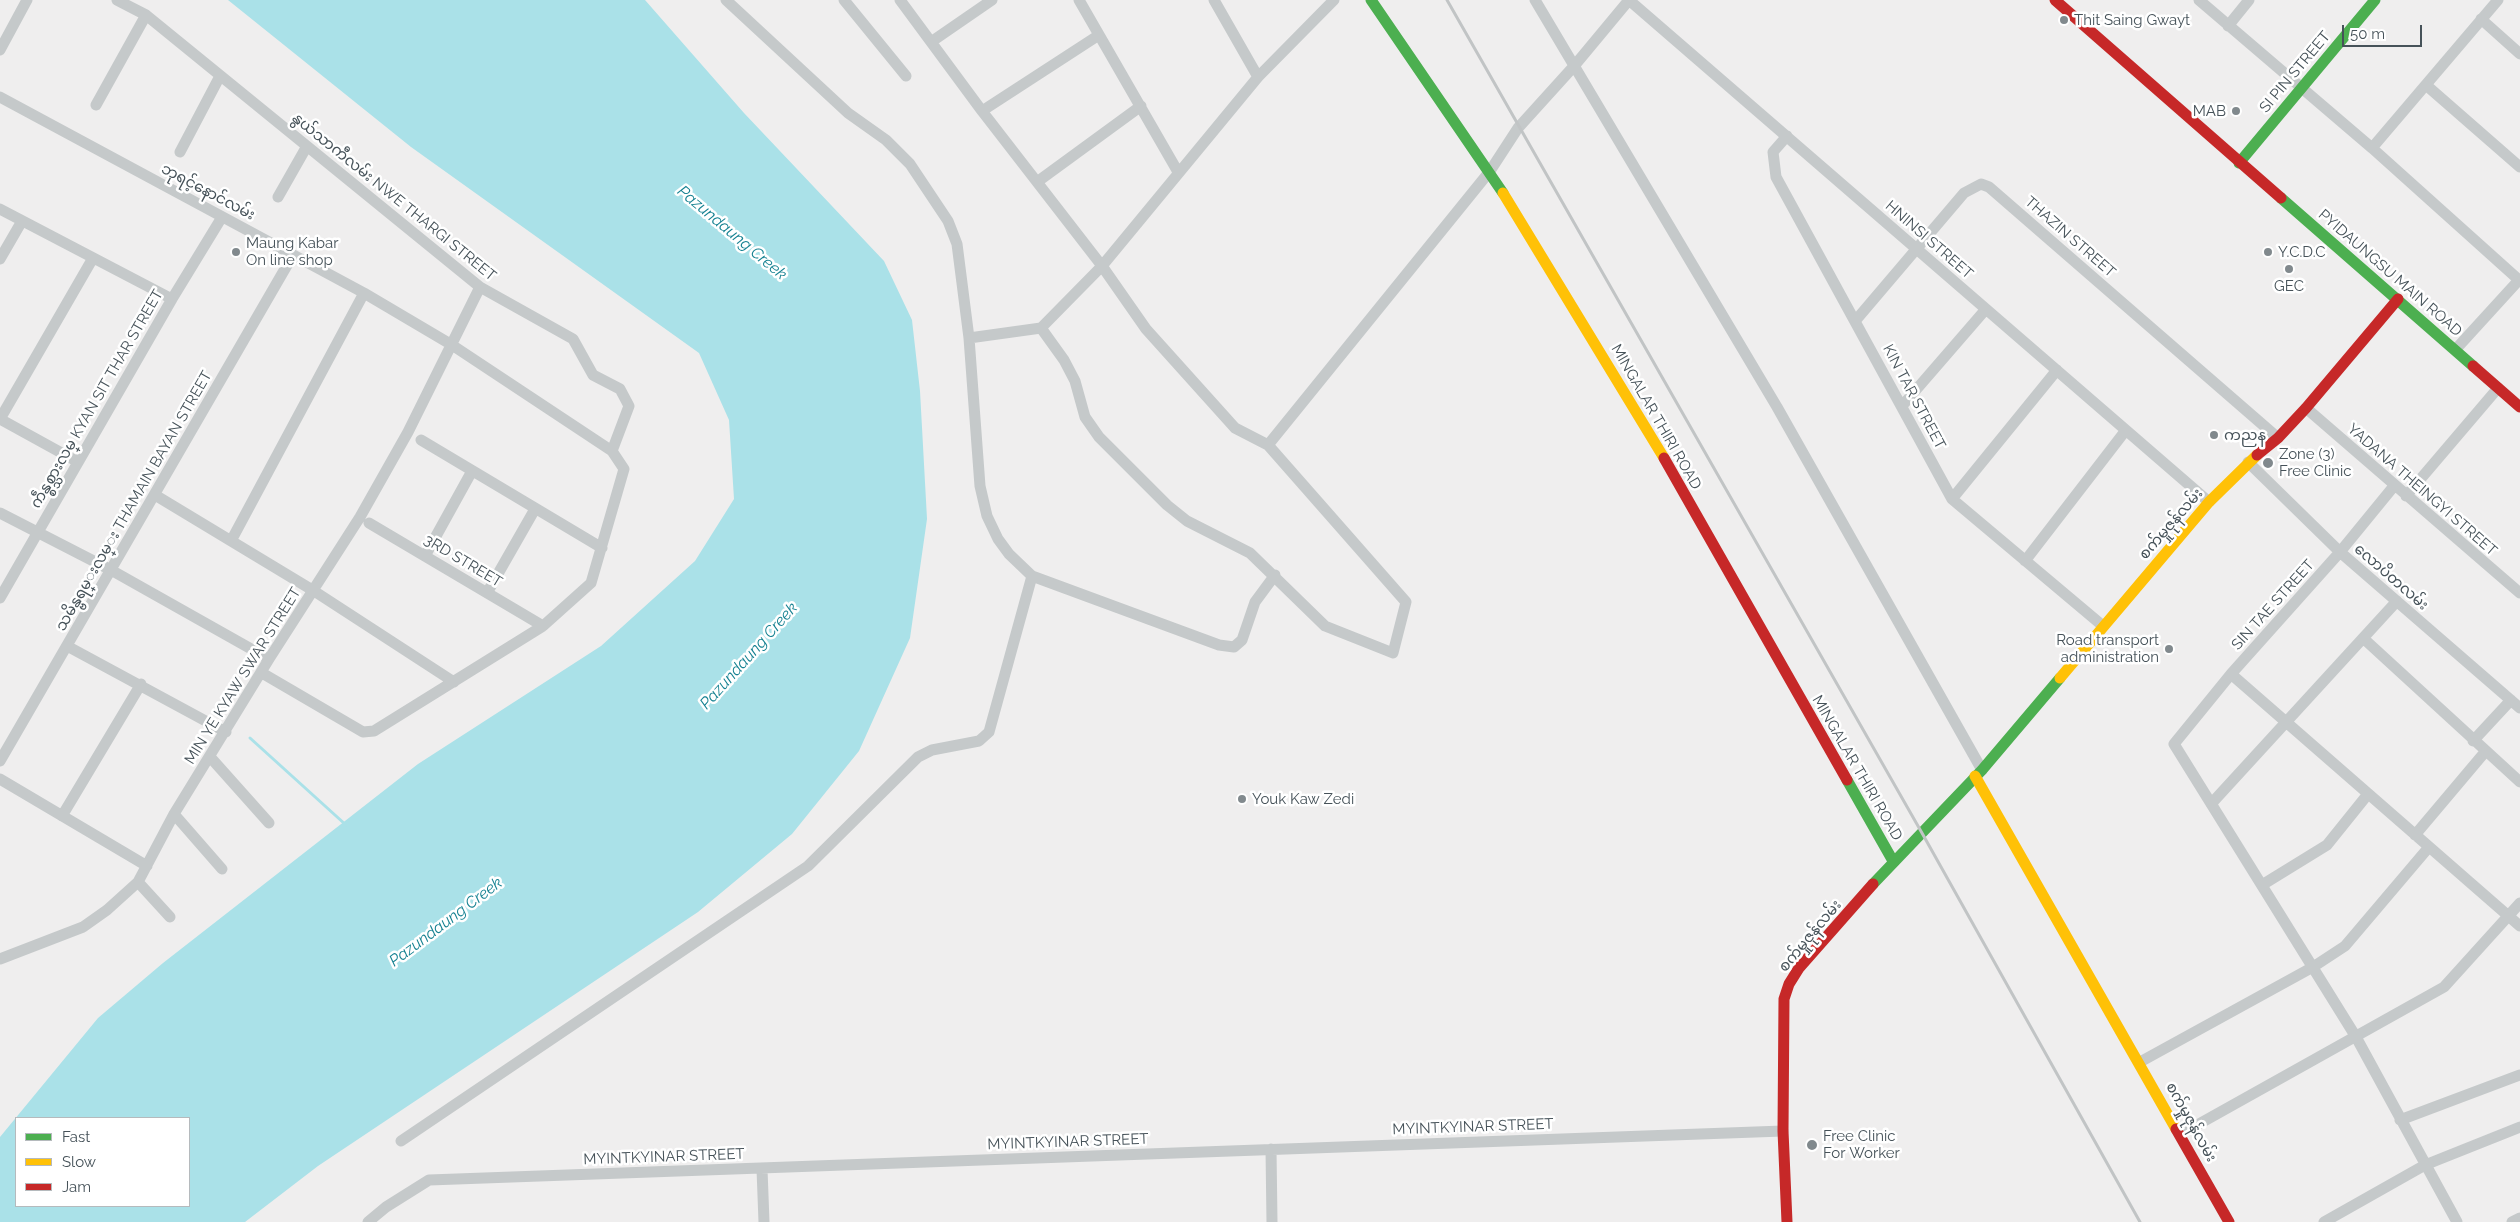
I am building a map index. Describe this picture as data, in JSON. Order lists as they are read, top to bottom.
{
  "streets": {
    "street": [
      "SI PIN STREET",
      "ဘုရင့်နောင်လမ်း",
      "နွယ်သာကီလမ်း NWE THARGI STREET",
      "THAZIN STREET",
      "HNINSI STREET",
      "PYIDAUNGSU MAIN ROAD",
      "KIN TAR STREET",
      "ကဵန္စစ္သားလမ္ KYAN SIT THAR STREET",
      "MINGALAR THIRI ROAD",
      "YADANA THEINGYI STREET",
      "သမိန္ဗရမ္းလမ္း THAMAIN BAYAN STREET",
      "စက်မှုဇုန်လမ်း",
      "3RD STREET",
      "လောပိတလမ်း",
      "SIN TAE STREET",
      "MIN YE KYAW SWAR STREET",
      "MYINTKYINAR STREET"
    ]
  },
  "crossings": [
    ["SI PIN STREET", "PYIDAUNGSU MAIN ROAD"],
    ["ဘုရင့်နောင်လမ်း", "နွယ်သာကီလမ်း NWE THARGI STREET"],
    ["ဘုရင့်နောင်လမ်း", "ကဵန္စစ္သားလမ္ KYAN SIT THAR STREET"],
    ["ဘုရင့်နောင်လမ်း", "သမိန္ဗရမ္းလမ္း THAMAIN BAYAN STREET"],
    ["ဘုရင့်နောင်လမ်း", "MIN YE KYAW SWAR STREET"],
    ["နွယ်သာကီလမ်း NWE THARGI STREET", "MIN YE KYAW SWAR STREET"],
    ["THAZIN STREET", "HNINSI STREET"],
    ["THAZIN STREET", "KIN TAR STREET"],
    ["THAZIN STREET", "စက်မှုဇုန်လမ်း"],
    ["HNINSI STREET", "KIN TAR STREET"],
    ["HNINSI STREET", "စက်မှုဇုန်လမ်း"],
    ["PYIDAUNGSU MAIN ROAD", "စက်မှုဇုန်လမ်း"],
    ["KIN TAR STREET", "စက်မှုဇုန်လမ်း"],
    ["MINGALAR THIRI ROAD", "စက်မှုဇုန်လမ်း"],
    ["YADANA THEINGYI STREET", "စက်မှုဇုန်လမ်း"],
    ["YADANA THEINGYI STREET", "SIN TAE STREET"],
    ["စက်မှုဇုန်လမ်း", "လောပိတလမ်း"],
    ["စက်မှုဇုန်လမ်း", "MYINTKYINAR STREET"],
    ["လောပိတလမ်း", "SIN TAE STREET"]
  ],
  "water": ["Pazundaung Creek"],
  "places": [
    "Thit Saing Gwayt",
    "MAB",
    "Maung Kabar On line shop",
    "Y.C.D.C",
    "GEC",
    "ကညန",
    "Zone (3) Free Clinic",
    "Road transport administration",
    "Youk Kaw Zedi",
    "Free Clinic For Worker"
  ],
  "legend": ["Fast", "Slow", "Jam"],
  "scale_bar": "50 m"
}
